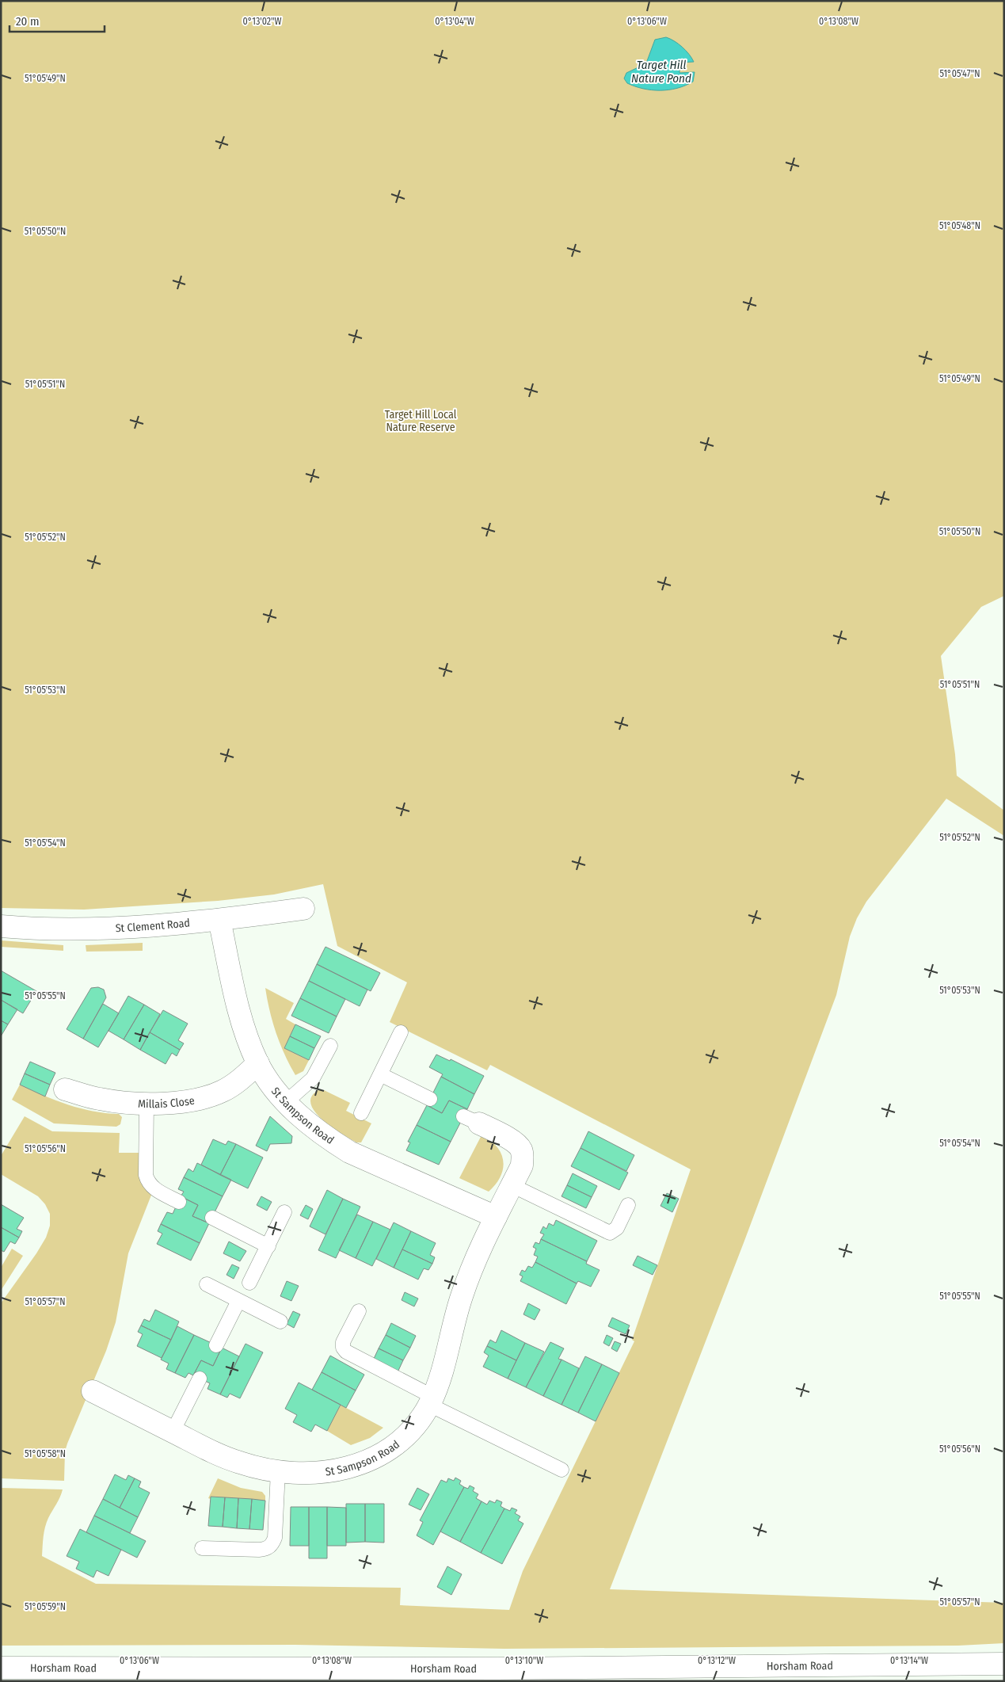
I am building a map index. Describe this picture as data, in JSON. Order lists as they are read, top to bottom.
{
  "streets": {
    "street": [
      "St Clement Road",
      "Millais Close",
      "St Sampson Road",
      "Horsham Road"
    ]
  },
  "crossings": [
    ["St Clement Road", "St Sampson Road"],
    ["Millais Close", "St Sampson Road"]
  ],
  "water": ["Target Hill Nature Pond"],
  "parks": ["Target Hill Local Nature Reserve"],
  "scale_bar": "20 m",
  "coordinates": [
    "0°13'02\"W",
    "0°13'04\"W",
    "0°13'06\"W",
    "0°13'08\"W",
    "51°05'47\"N",
    "51°05'49\"N",
    "51°05'48\"N",
    "51°05'50\"N",
    "51°05'51\"N",
    "51°05'52\"N",
    "51°05'53\"N",
    "51°05'54\"N",
    "51°05'55\"N",
    "51°05'56\"N",
    "51°05'57\"N",
    "51°05'58\"N",
    "51°05'59\"N",
    "0°13'10\"W",
    "0°13'12\"W",
    "0°13'14\"W"
  ]
}
